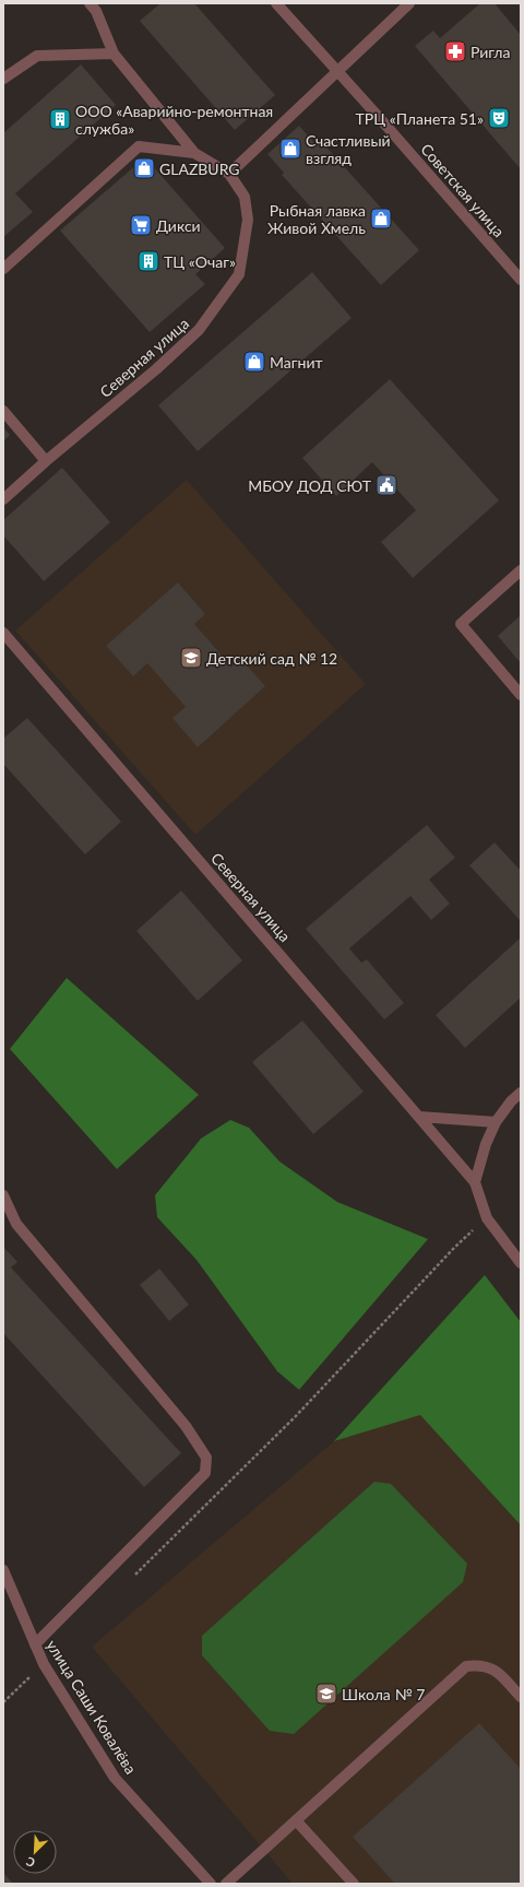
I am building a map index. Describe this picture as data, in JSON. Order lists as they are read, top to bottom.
{
  "streets": {
    "street": ["Советская улица", "Северная улица", "улица Саши Ковалёва"]
  },
  "places": {
    "pharmacy": ["Ригла"],
    "theatre": ["ТРЦ «Планета 51»"],
    "building": ["ООО «Аварийно-ремонтная служба»", "ТЦ «Очаг»"],
    "shop": [
      "Счастливый взгляд",
      "GLAZBURG",
      "Рыбная лавка Живой Хмель",
      "Магнит"
    ],
    "supermarket": ["Дикси"],
    "public building": ["МБОУ ДОД СЮТ"],
    "school or university": ["Детский сад № 12", "Школа № 7"]
  },
  "north": "bottom left"
}
